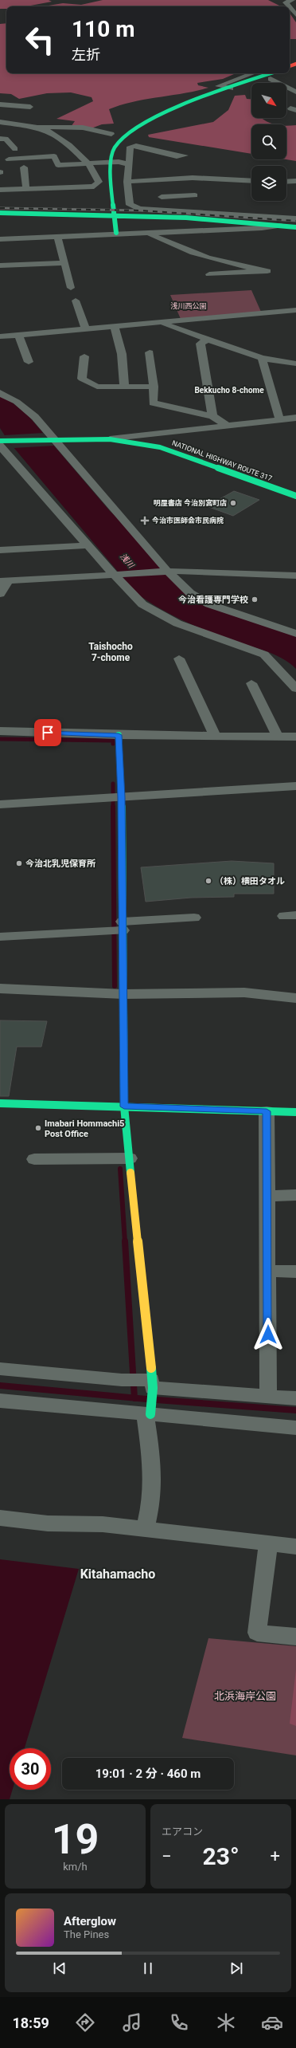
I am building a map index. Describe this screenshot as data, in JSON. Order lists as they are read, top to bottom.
{
  "streets": {
    "main road": ["NATIONAL HIGHWAY ROUTE 317"]
  },
  "districts": ["Bekkucho 8-chome", "Taishocho 7-chome", "Kitahamacho"],
  "water": ["浅川"],
  "parks": ["浅川西公園", "北浜海岸公園"],
  "places": {
    "other": [
      "明屋書店 今治別宮町店",
      "今治看護専門学校",
      "今治北乳児保育所",
      "（株）横田タオル",
      "Imabari Hommachi5 Post Office"
    ],
    "health": ["今治市医師会市民病院"]
  },
  "north": "bottom right",
  "page": {
    "turn": ["110 m", "左折"],
    "limit": "30",
    "trip": "19:01 · 2 分 · 460 m",
    "tile": [
      ["19", "km/h"],
      "エアコン"
    ],
    "heat": ["−", "23°", "+"],
    "song": ["Afterglow", "The Pines"],
    "tabs": "18:59"
  }
}
